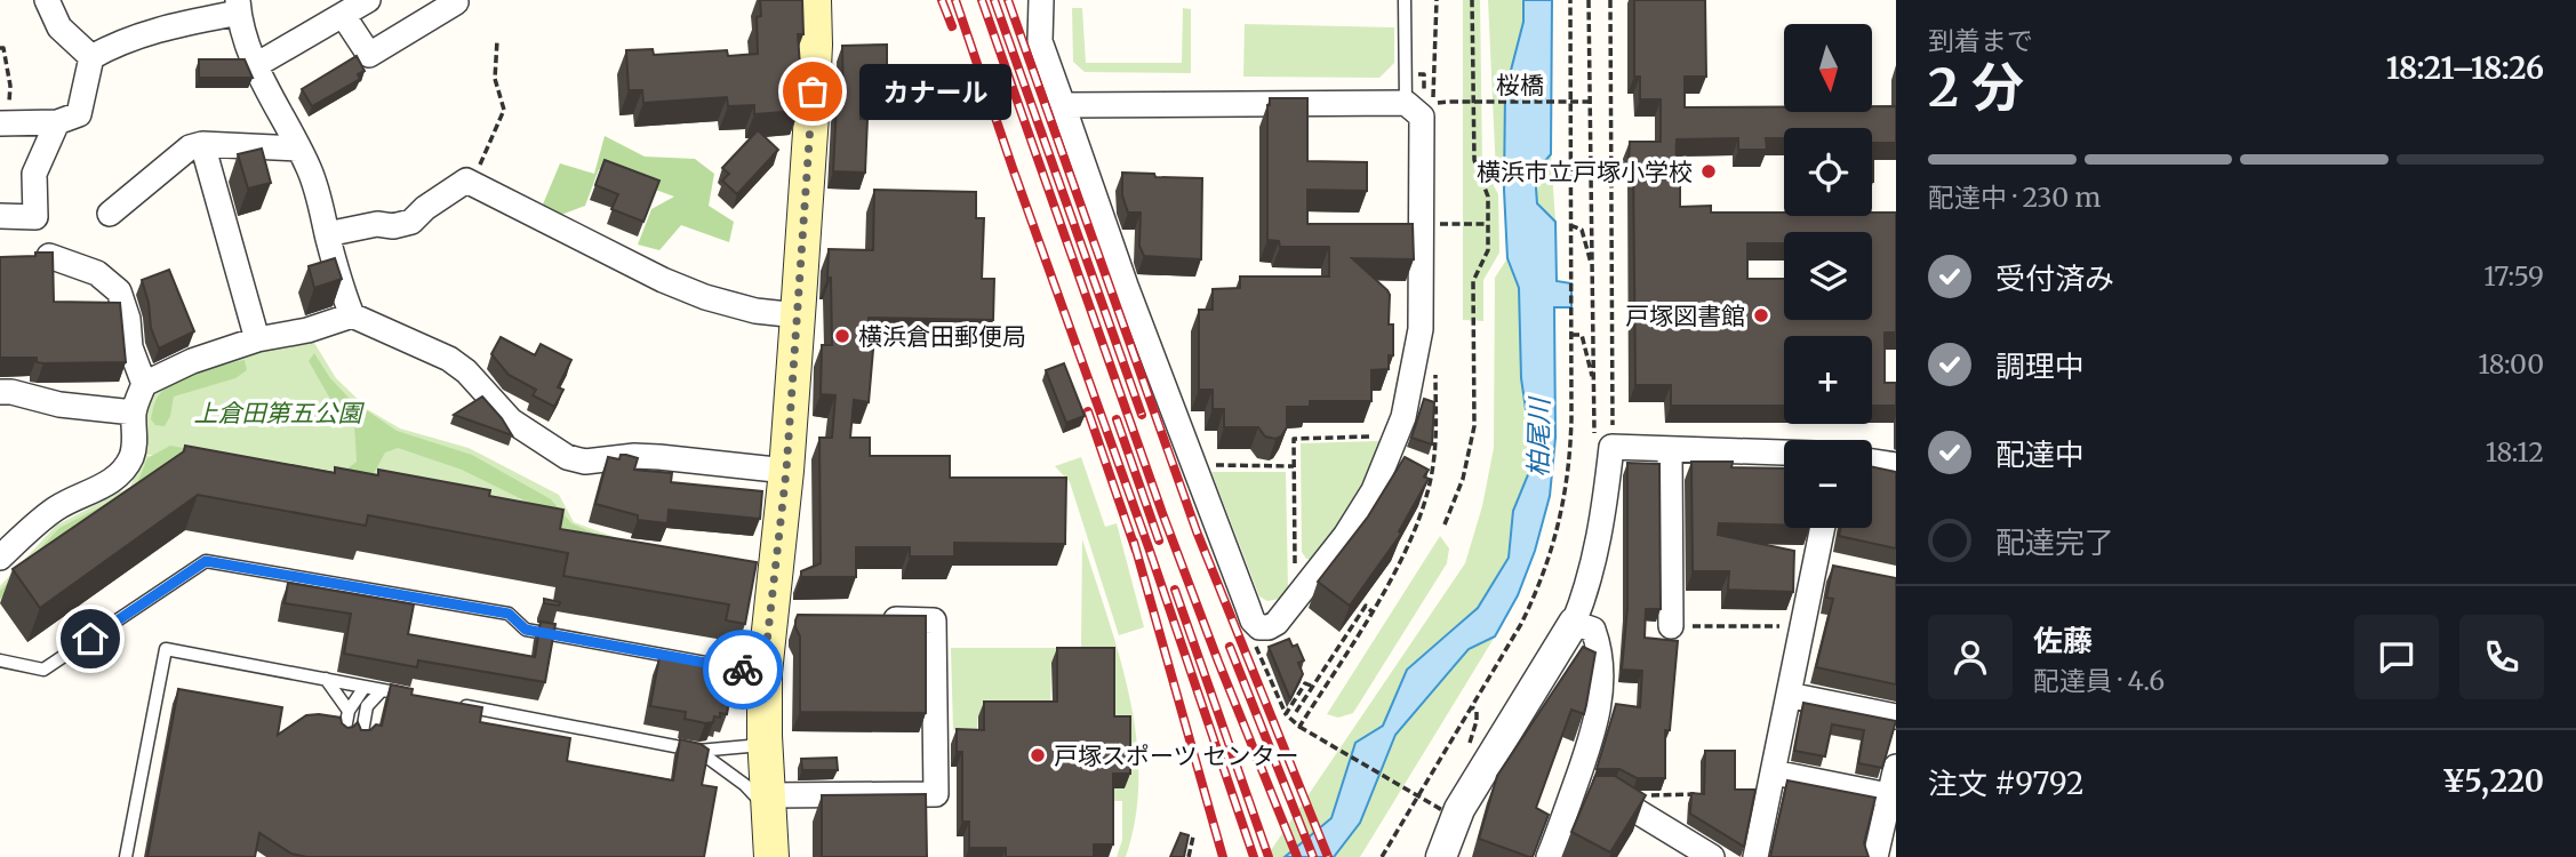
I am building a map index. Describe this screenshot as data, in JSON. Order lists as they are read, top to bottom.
{
  "streets": {
    "path": ["桜橋"]
  },
  "water": ["柏尾川"],
  "parks": ["上倉田第五公園"],
  "places": [
    "カナール",
    "横浜市立戸塚小学校",
    "戸塚図書館",
    "横浜倉田郵便局",
    "戸塚スポーツ センター"
  ],
  "north": "bottom",
  "page": {
    "heading": ["2 分", "到着まで", "18:21–18:26"],
    "panel": [
      "佐藤",
      "配達員 · 4.6",
      "注文 #9792",
      "¥5,220"
    ],
    "map_buttons": ["+", "−"],
    "bubble": "カナール",
    "bar": "配達中 · 230 m",
    "list": [
      ["受付済み", "17:59"],
      ["調理中", "18:00"],
      ["配達中", "18:12"],
      "配達完了"
    ]
  }
}
